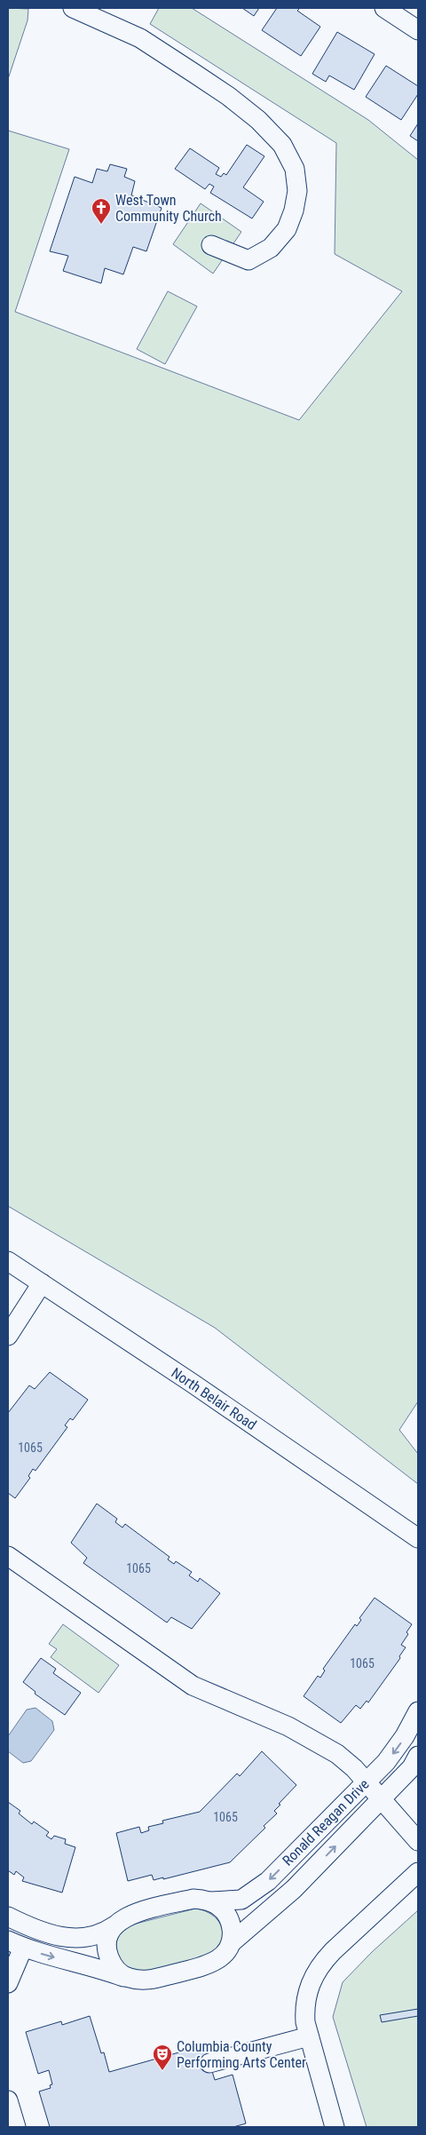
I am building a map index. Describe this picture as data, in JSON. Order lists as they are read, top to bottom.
{
  "streets": {
    "street": ["North Belair Road", "Ronald Reagan Drive"]
  },
  "places": {
    "church": ["West Town Community Church"],
    "theatre": ["Columbia County Performing Arts Center"]
  },
  "house_numbers": [
    "1065",
    "1065",
    "1065",
    "1065"
  ]
}
